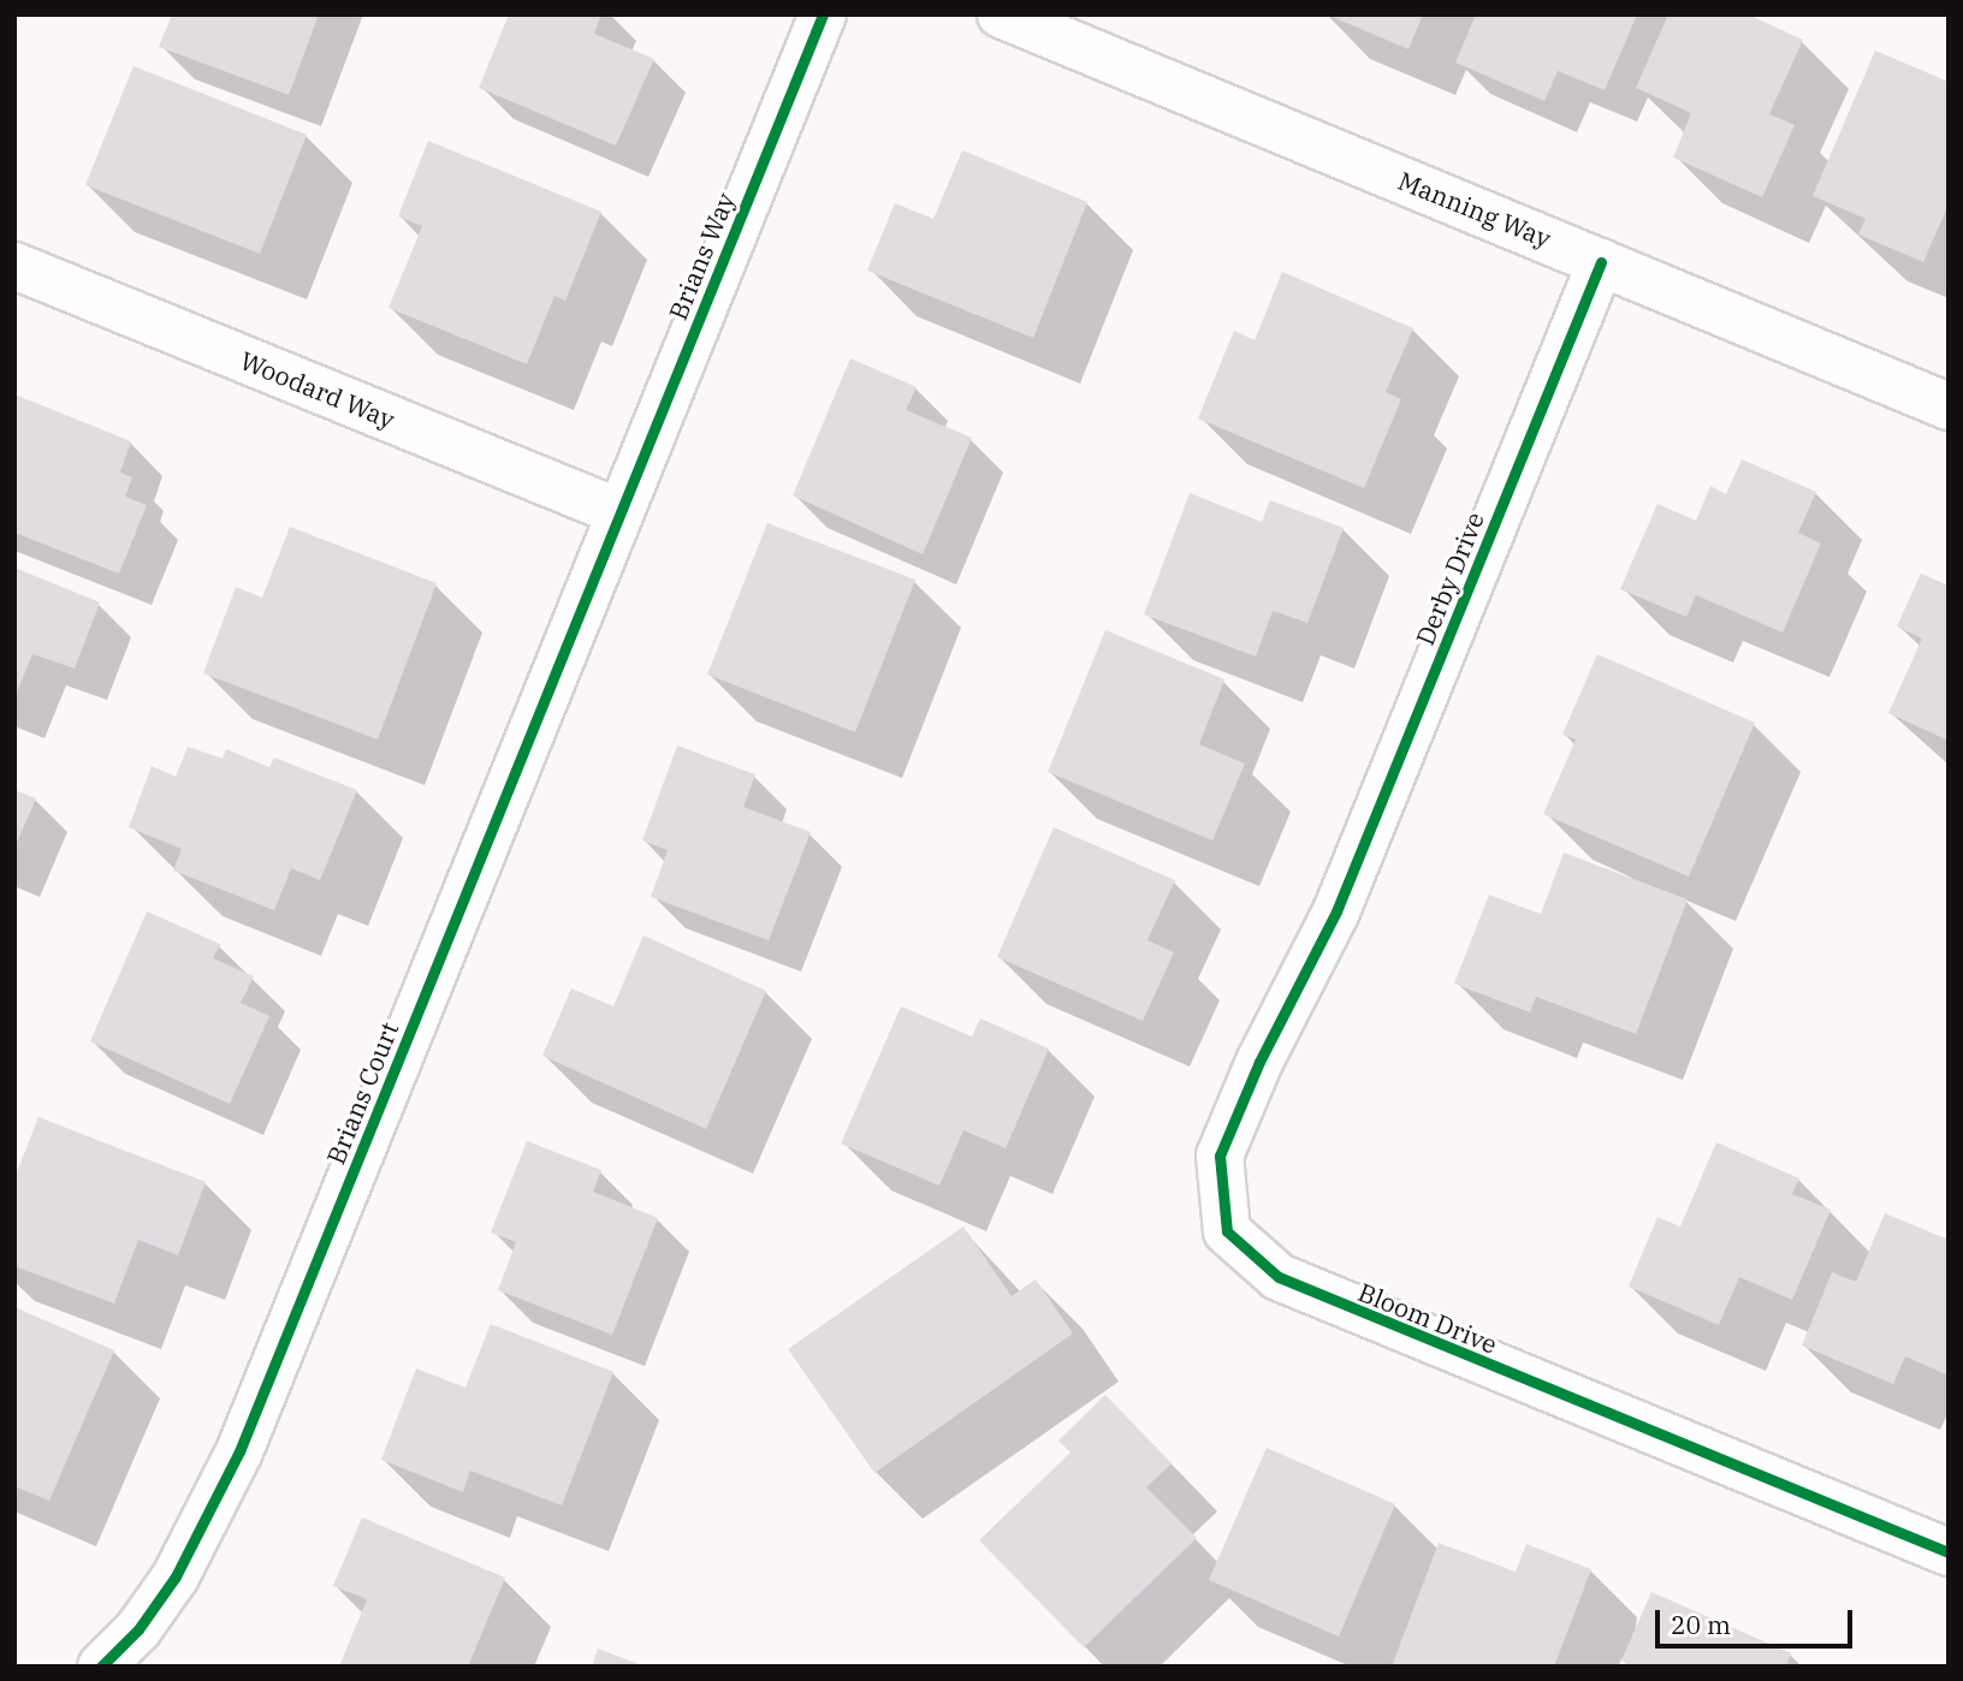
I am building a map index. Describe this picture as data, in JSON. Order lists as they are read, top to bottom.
{
  "streets": {
    "street": [
      "Manning Way",
      "Brians Way",
      "Woodard Way",
      "Derby Drive",
      "Brians Court",
      "Bloom Drive"
    ]
  },
  "crossings": [
    ["Manning Way", "Derby Drive"],
    ["Brians Way", "Woodard Way"],
    ["Brians Way", "Brians Court"],
    ["Woodard Way", "Brians Court"],
    ["Derby Drive", "Bloom Drive"]
  ],
  "scale_bar": "20 m"
}
